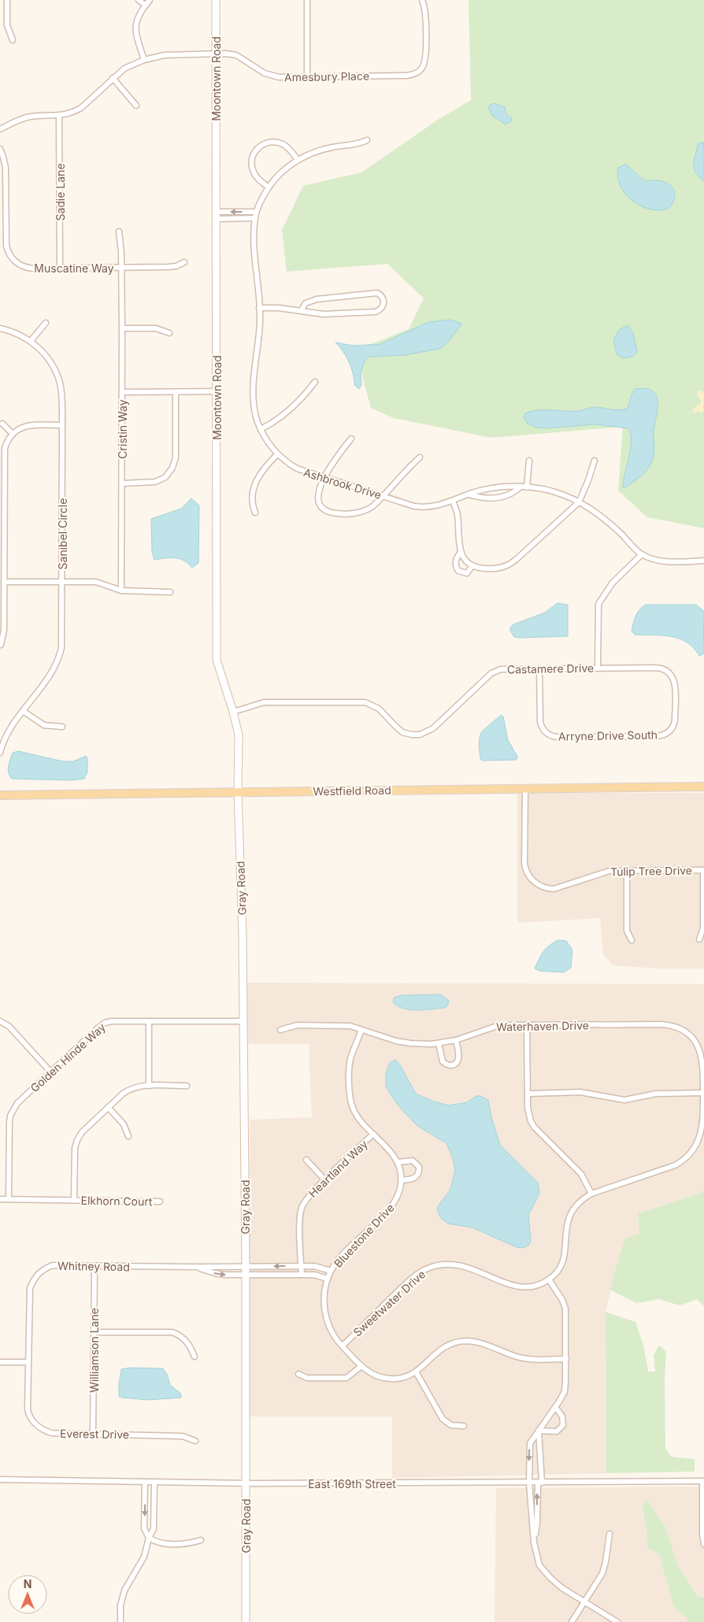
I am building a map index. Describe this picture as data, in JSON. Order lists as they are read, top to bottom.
{
  "streets": {
    "main road": ["Westfield Road"],
    "street": [
      "Amesbury Place",
      "Moontown Road",
      "Sadie Lane",
      "Muscatine Way",
      "Cristin Way",
      "Ashbrook Drive",
      "Sanibel Circle",
      "Castamere Drive",
      "Arryne Drive South",
      "Tulip Tree Drive",
      "Gray Road",
      "Waterhaven Drive",
      "Golden Hinde Way",
      "Heartland Way",
      "Elkhorn Court",
      "Bluestone Drive",
      "Whitney Road",
      "Sweetwater Drive",
      "Williamson Lane",
      "Everest Drive",
      "East 169th Street"
    ]
  },
  "crossings": [
    ["Amesbury Place", "Moontown Road"],
    ["Amesbury Place", "Sadie Lane"],
    ["Moontown Road", "Castamere Drive"],
    ["Moontown Road", "Westfield Road"],
    ["Moontown Road", "Gray Road"],
    ["Sadie Lane", "Muscatine Way"],
    ["Muscatine Way", "Cristin Way"],
    ["Castamere Drive", "Arryne Drive South"],
    ["Westfield Road", "Tulip Tree Drive"],
    ["Westfield Road", "Gray Road"],
    ["Gray Road", "Golden Hinde Way"],
    ["Gray Road", "Whitney Road"],
    ["Gray Road", "East 169th Street"],
    ["Waterhaven Drive", "Bluestone Drive"],
    ["Golden Hinde Way", "Elkhorn Court"],
    ["Heartland Way", "Bluestone Drive"],
    ["Heartland Way", "Whitney Road"],
    ["Bluestone Drive", "Whitney Road"],
    ["Bluestone Drive", "Sweetwater Drive"],
    ["Whitney Road", "Williamson Lane"],
    ["Whitney Road", "Everest Drive"],
    ["Williamson Lane", "Everest Drive"]
  ],
  "north": "top"
}
